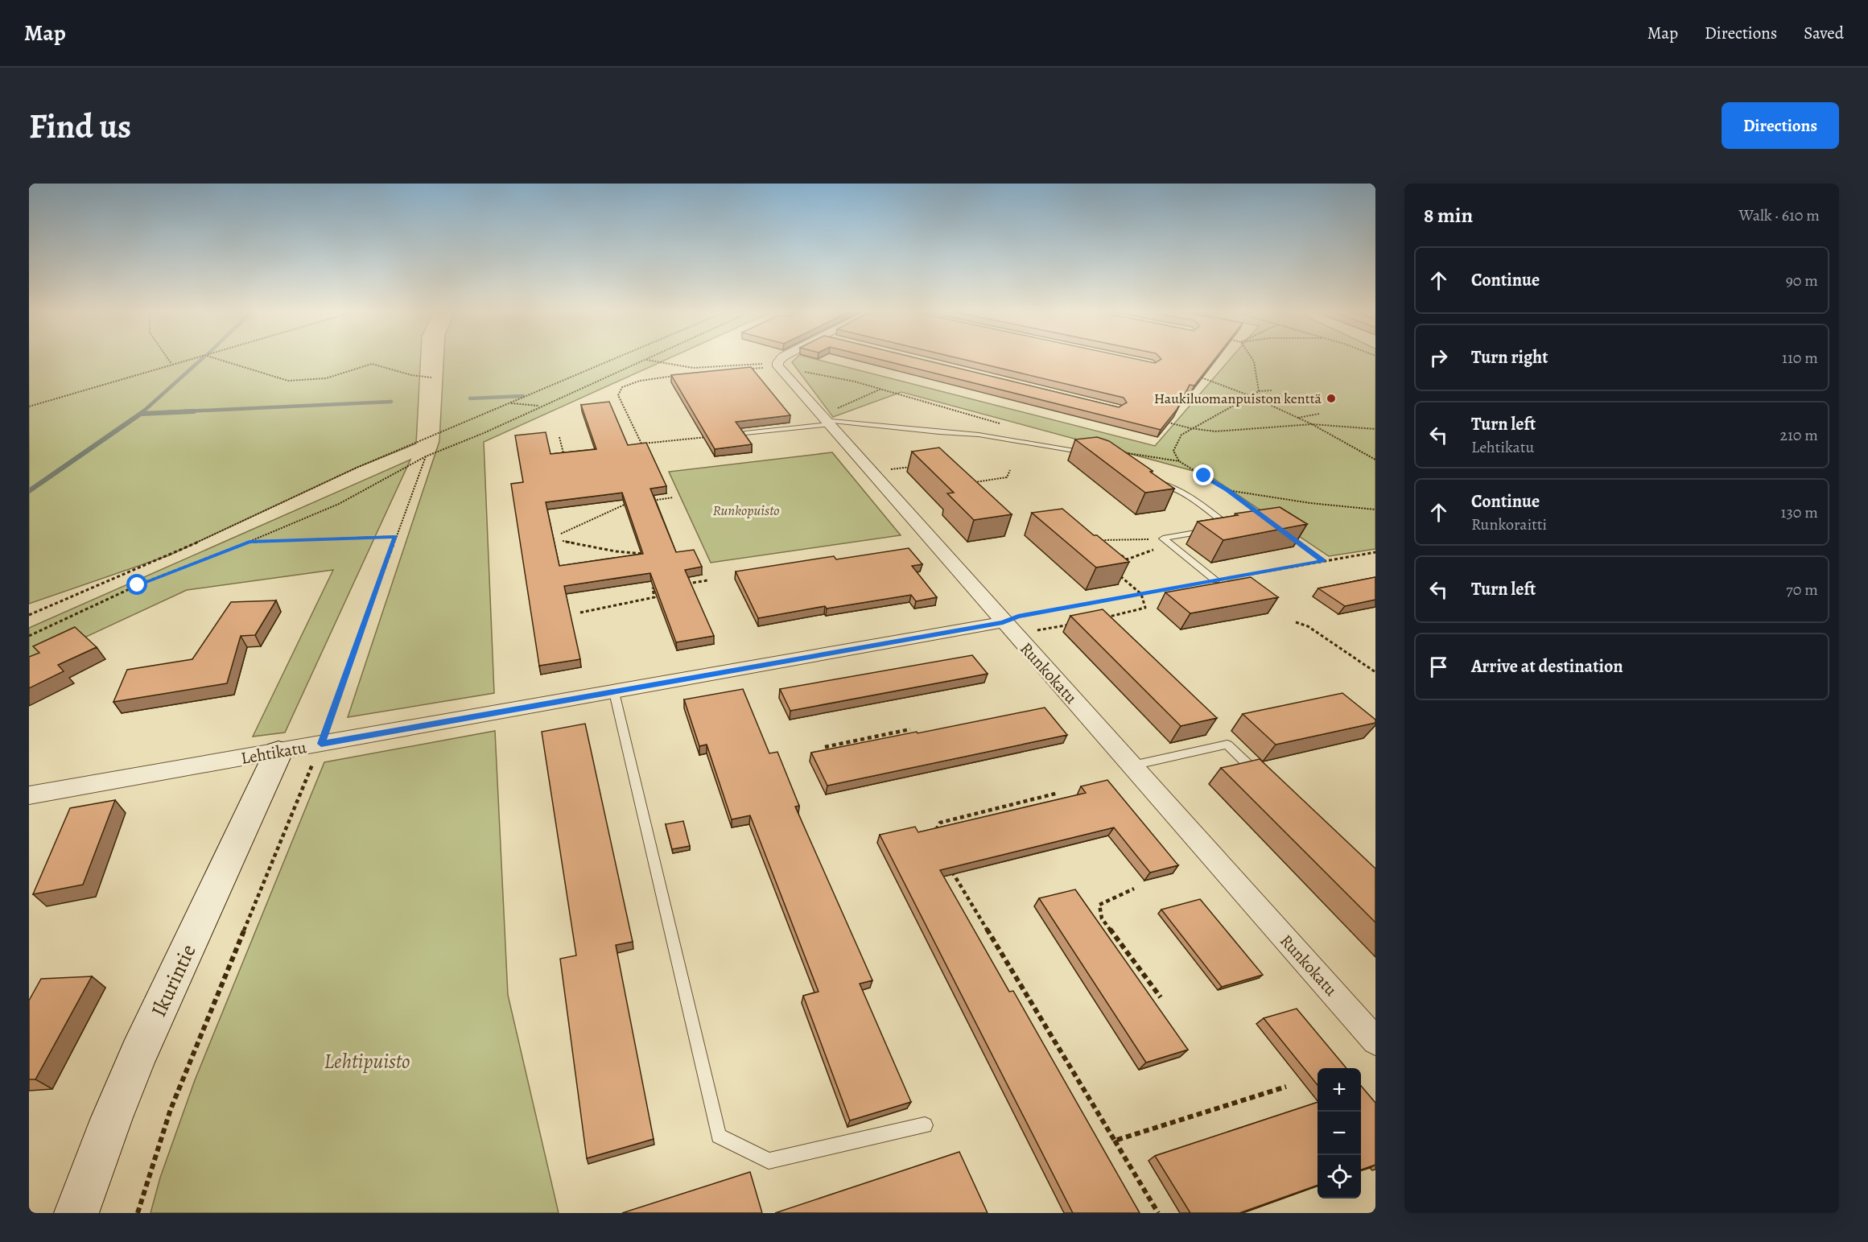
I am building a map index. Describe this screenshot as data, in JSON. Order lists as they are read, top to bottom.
{
  "streets": {
    "street": ["Runkokatu", "Lehtikatu", "Ikurintie"]
  },
  "crossings": [
    ["Runkokatu", "Lehtikatu"],
    ["Lehtikatu", "Ikurintie"]
  ],
  "parks": ["Runkopuisto", "Lehtipuisto"],
  "places": ["Haukiluomanpuiston kenttä"],
  "page": {
    "header": "Map",
    "nav": ["Map", "Directions", "Saved"],
    "buttons": "Directions",
    "title": "Find us",
    "heading": ["8 min", "Walk · 610 m"],
    "list": [
      ["Continue", "90 m"],
      ["Turn right", "110 m"],
      ["Turn left", "Lehtikatu", "210 m"],
      ["Continue", "Runkoraitti", "130 m"],
      ["Turn left", "70 m"],
      "Arrive at destination"
    ],
    "map_buttons": ["+", "−"]
  }
}
